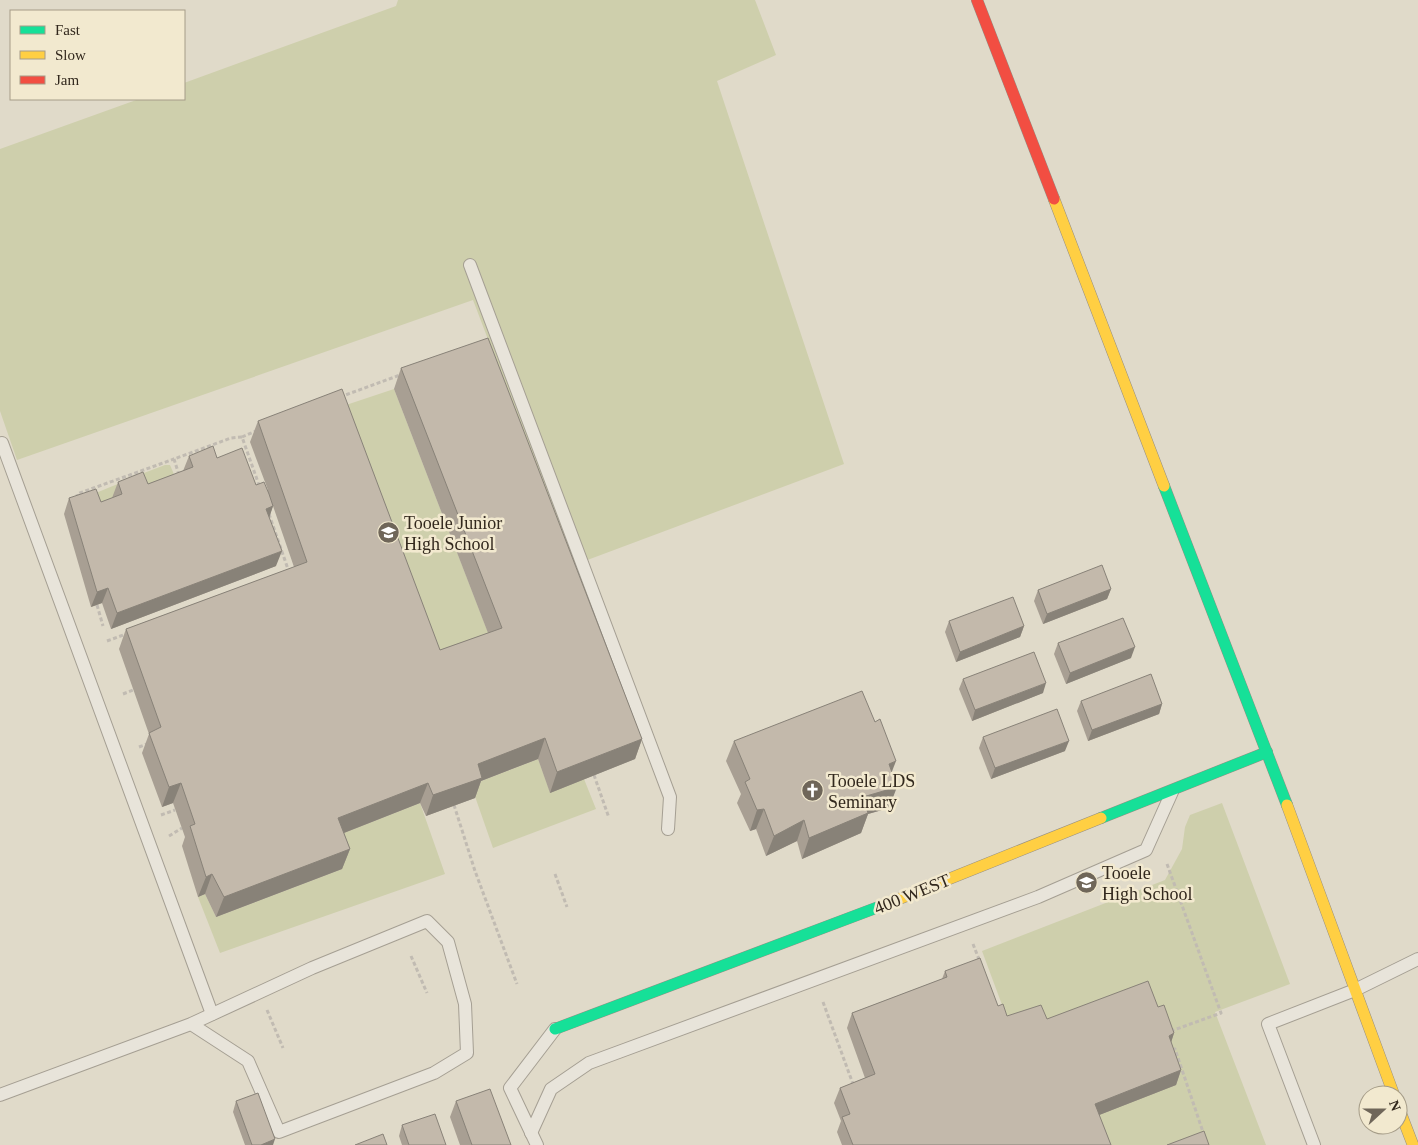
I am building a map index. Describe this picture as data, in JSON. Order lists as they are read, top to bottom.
{
  "streets": {
    "street": ["400 WEST"]
  },
  "places": {
    "school or university": ["Tooele Junior High School", "Tooele High School"],
    "church": ["Tooele LDS Seminary"]
  },
  "legend": ["Fast", "Slow", "Jam"],
  "north": "right"
}
